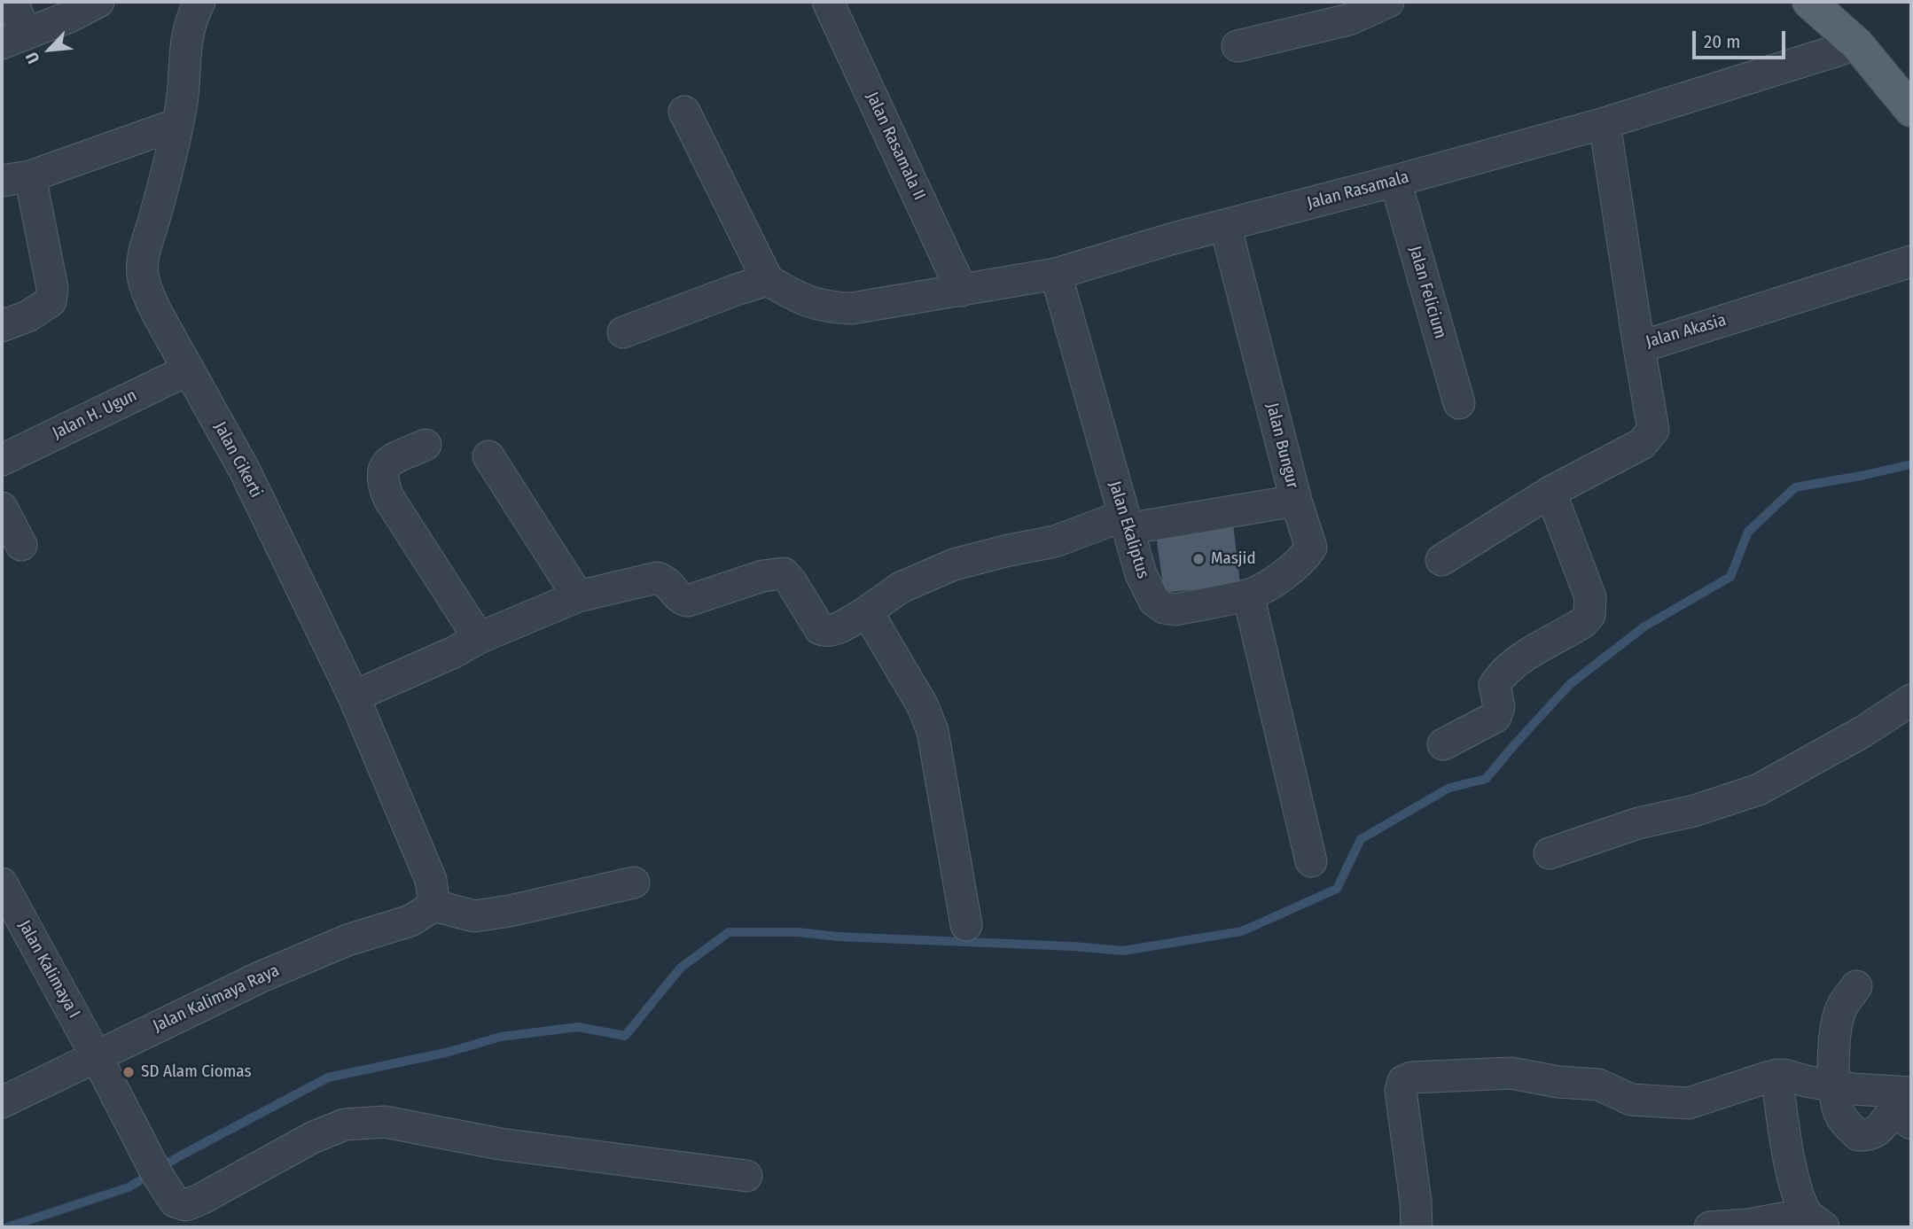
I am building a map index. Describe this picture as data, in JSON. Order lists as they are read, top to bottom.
{
  "streets": {
    "street": [
      "Jalan Rasamala II",
      "Jalan Rasamala",
      "Jalan Felicium",
      "Jalan Akasia",
      "Jalan H. Ugun",
      "Jalan Bungur",
      "Jalan Cikerti",
      "Jalan Ekaliptus",
      "Jalan Kalimaya I",
      "Jalan Kalimaya Raya"
    ]
  },
  "crossings": [
    ["Jalan Rasamala II", "Jalan Rasamala"],
    ["Jalan Rasamala", "Jalan Felicium"],
    ["Jalan Rasamala", "Jalan Akasia"],
    ["Jalan Rasamala", "Jalan Bungur"],
    ["Jalan Rasamala", "Jalan Ekaliptus"],
    ["Jalan H. Ugun", "Jalan Cikerti"],
    ["Jalan Bungur", "Jalan Ekaliptus"],
    ["Jalan Cikerti", "Jalan Kalimaya Raya"],
    ["Jalan Kalimaya I", "Jalan Kalimaya Raya"]
  ],
  "places": ["Masjid", "SD Alam Ciomas"],
  "scale_bar": "20 m",
  "north": "bottom left"
}
